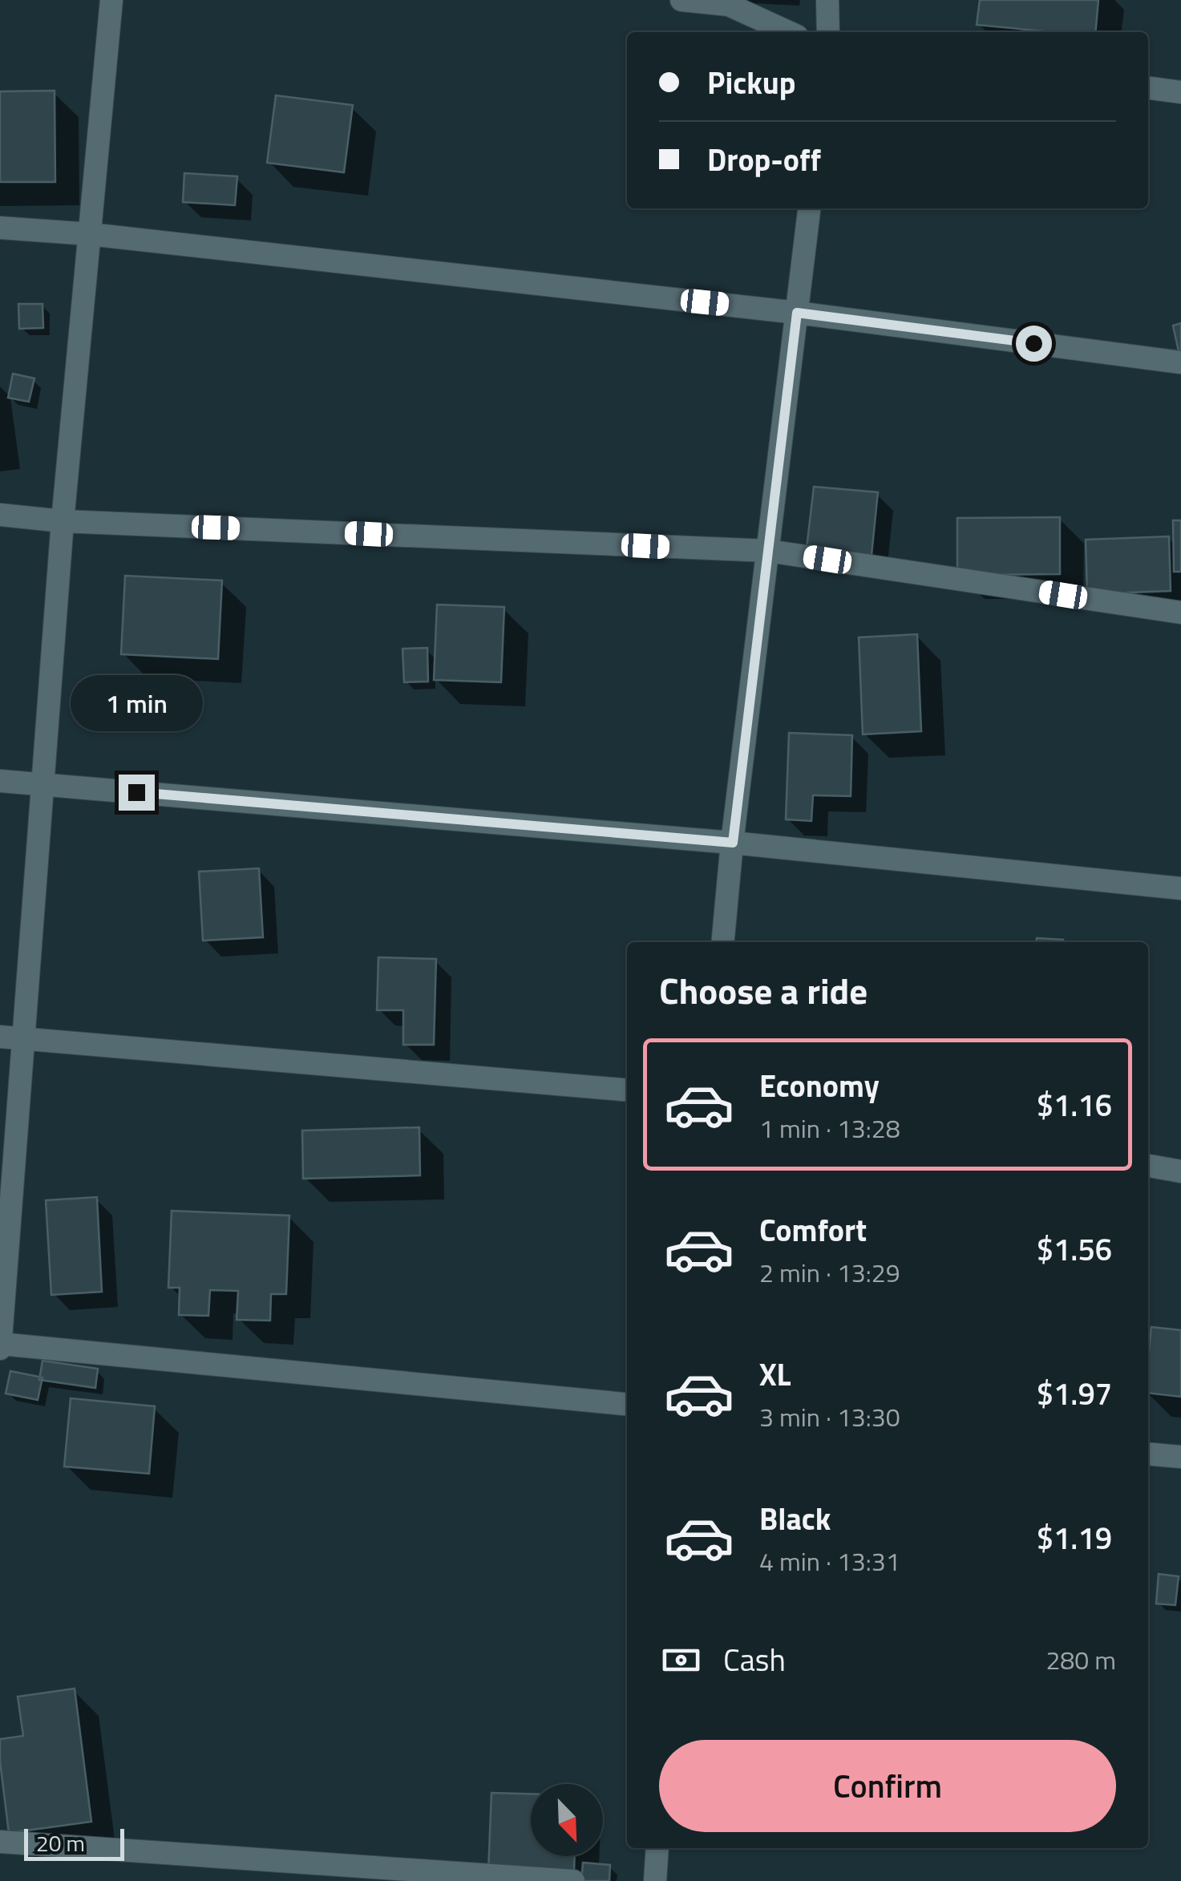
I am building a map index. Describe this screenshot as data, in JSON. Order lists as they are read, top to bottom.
{
  "scale_bar": "20 m",
  "north": "bottom right",
  "page": {
    "banner": ["Pickup", "Drop-off"],
    "bubble": "1 min",
    "heading": "Choose a ride",
    "list": [
      {
        "name": "Economy",
        "note": "1 min · 13:28",
        "value": "$1.16"
      },
      {
        "name": "Comfort",
        "note": "2 min · 13:29",
        "value": "$1.56"
      },
      {
        "name": "XL",
        "note": "3 min · 13:30",
        "value": "$1.97"
      },
      {
        "name": "Black",
        "note": "4 min · 13:31",
        "value": "$1.19"
      }
    ],
    "pay": ["Cash", "280 m"],
    "buttons": "Confirm",
    "scale": "20 m"
  }
}
